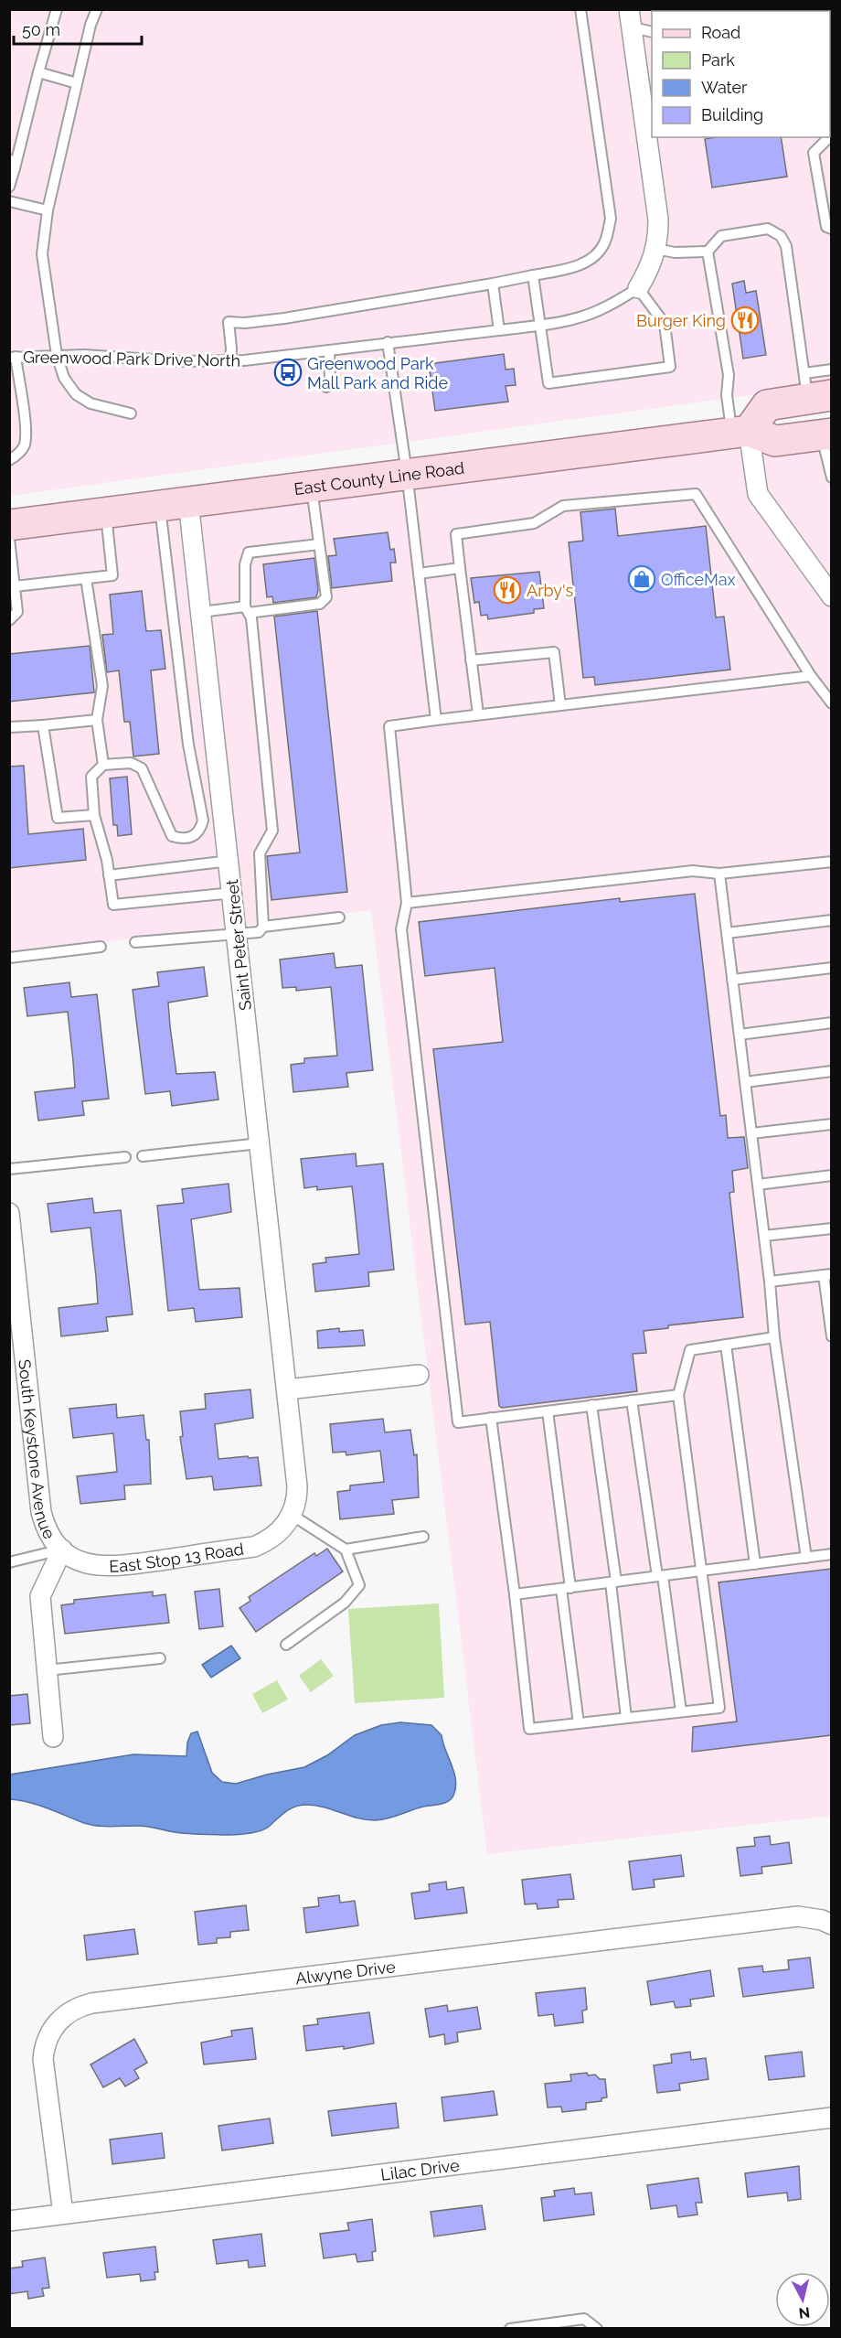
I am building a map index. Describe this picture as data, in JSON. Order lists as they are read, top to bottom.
{
  "streets": {
    "main road": ["East County Line Road"],
    "street": [
      "Saint Peter Street",
      "South Keystone Avenue",
      "East Stop 13 Road",
      "Alwyne Drive",
      "Lilac Drive"
    ],
    "lane": ["Greenwood Park Drive North"]
  },
  "crossings": [
    ["East County Line Road", "Saint Peter Street"],
    ["Saint Peter Street", "East Stop 13 Road"],
    ["South Keystone Avenue", "East Stop 13 Road"],
    ["Alwyne Drive", "Lilac Drive"]
  ],
  "places": {
    "restaurant": ["Burger King", "Arby's"],
    "bus stop": ["Greenwood Park Mall Park and Ride"],
    "shop": ["OfficeMax"]
  },
  "legend": [
    "Road",
    "Park",
    "Water",
    "Building"
  ],
  "scale_bar": "50 m",
  "north": "bottom"
}
